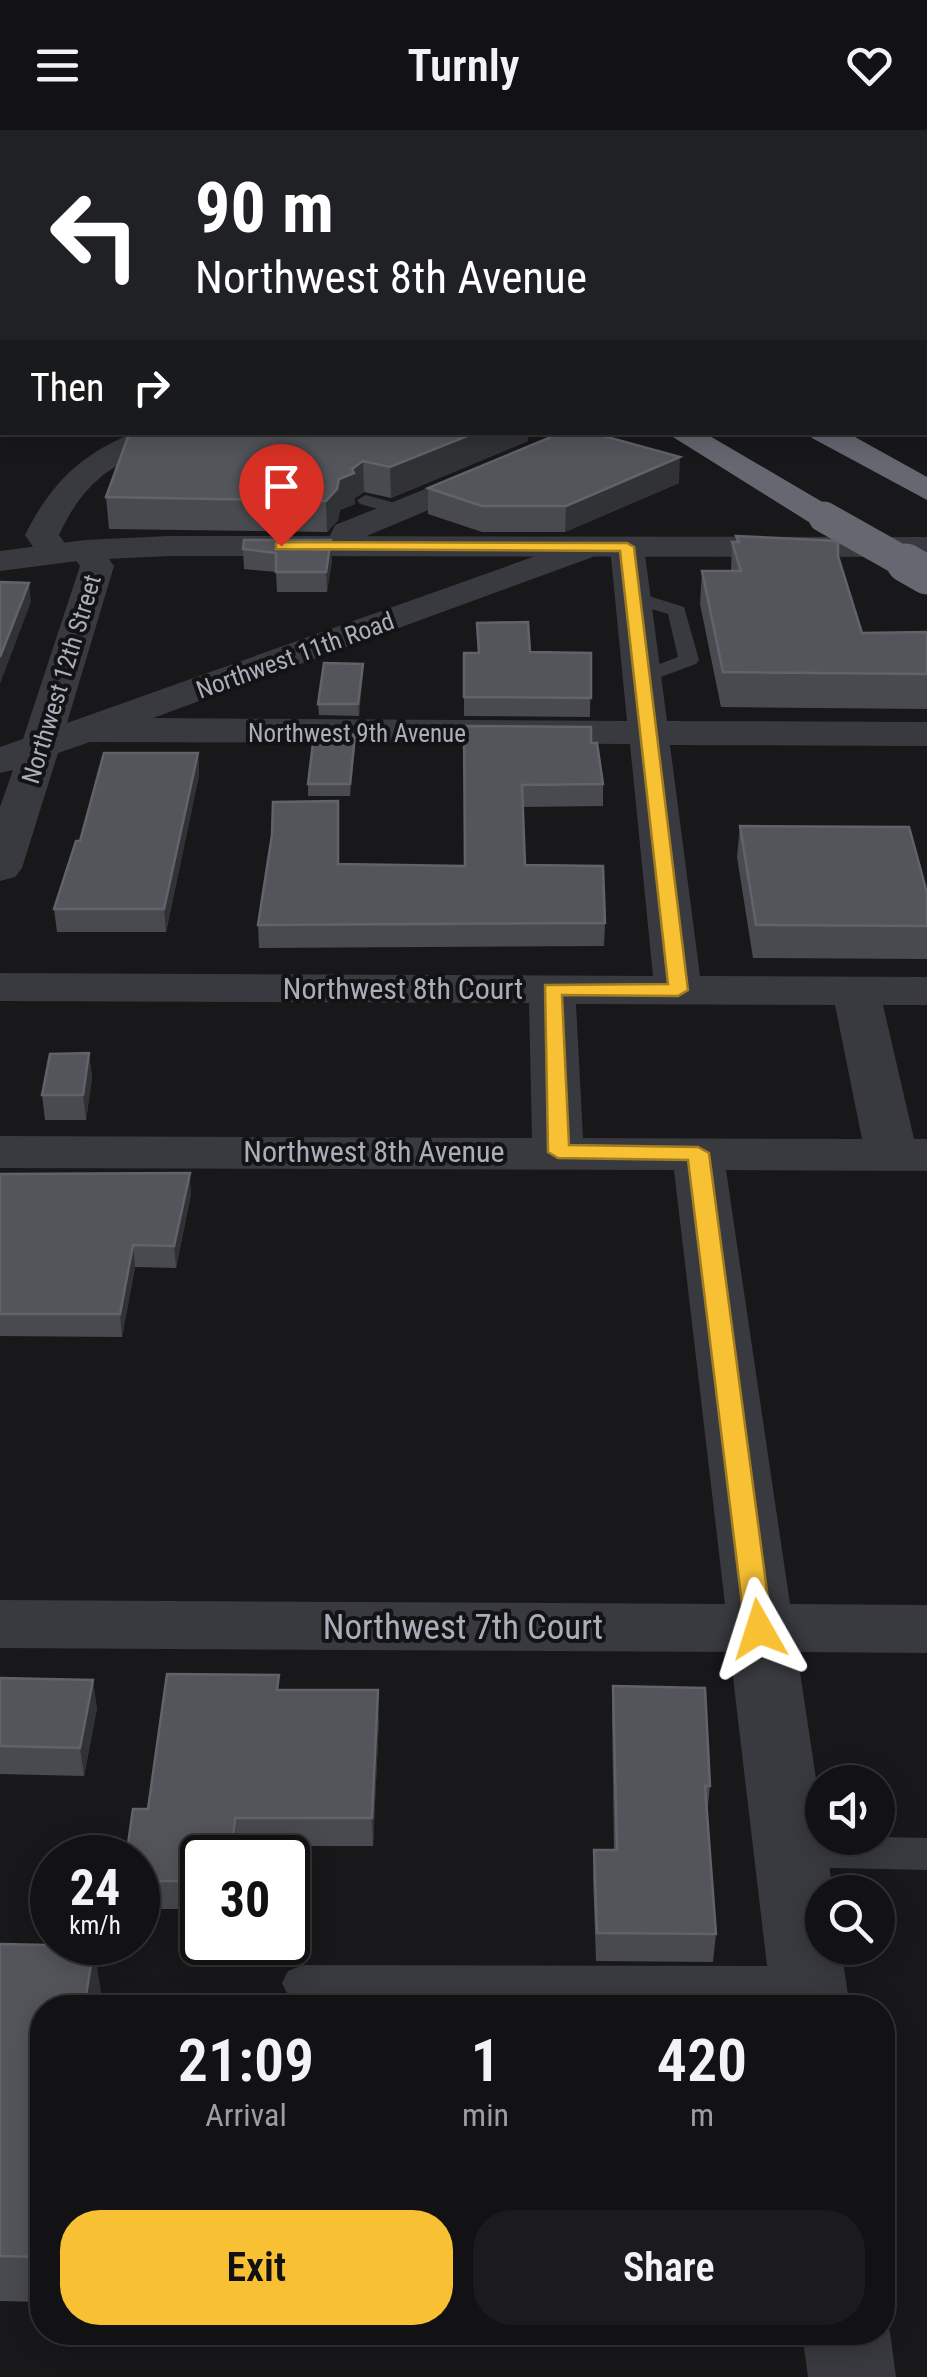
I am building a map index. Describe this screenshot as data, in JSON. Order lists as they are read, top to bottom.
{
  "streets": {
    "street": [
      "Northwest 11th Road",
      "Northwest 12th Street",
      "Northwest 9th Avenue",
      "Northwest 8th Court",
      "Northwest 8th Avenue",
      "Northwest 7th Court"
    ]
  },
  "crossings": [
    ["Northwest 11th Road", "Northwest 12th Street"],
    ["Northwest 11th Road", "Northwest 9th Avenue"]
  ],
  "page": {
    "header": "Turnly",
    "turn": ["90 m", "Northwest 8th Avenue"],
    "then": "Then",
    "speed": "24 km/h",
    "limit": "30",
    "eta": [
      "21:09",
      "Arrival",
      "1",
      "min",
      "420",
      "m"
    ],
    "buttons": ["Exit", "Share"]
  }
}
